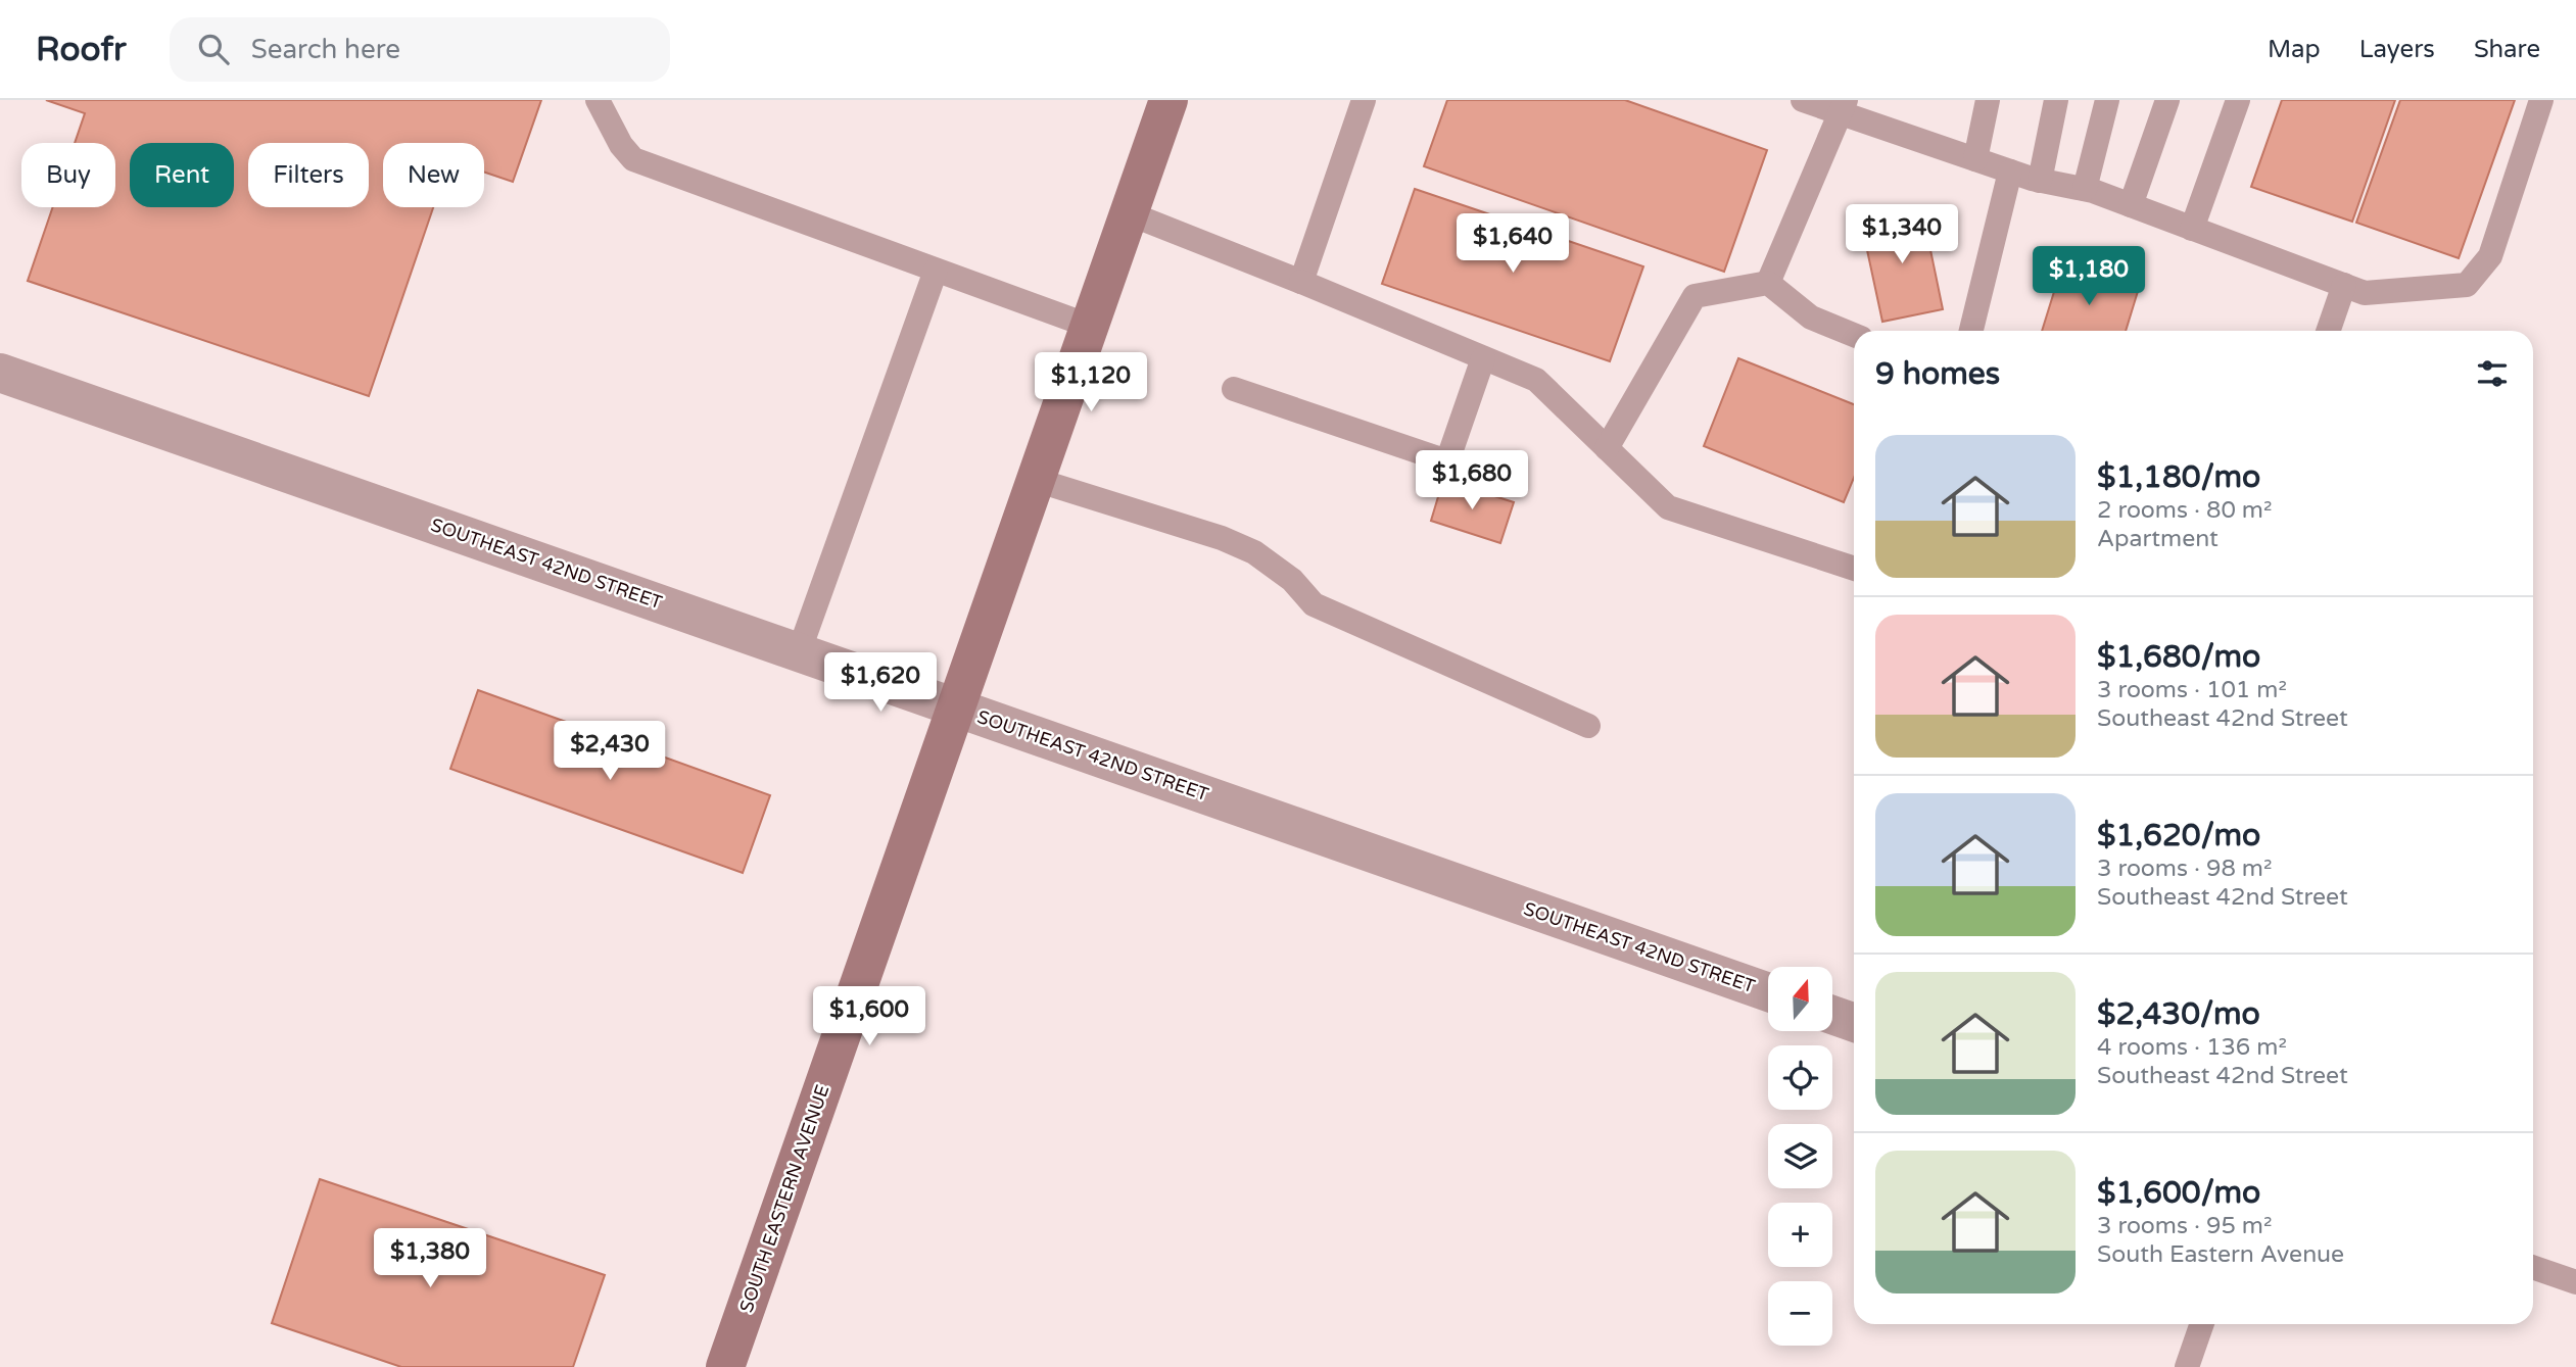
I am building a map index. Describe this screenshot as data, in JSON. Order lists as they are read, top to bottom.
{
  "streets": {
    "main road": ["SOUTH EASTERN AVENUE"],
    "street": ["SOUTHEAST 42ND STREET"]
  },
  "crossings": [
    ["SOUTHEAST 42ND STREET", "SOUTH EASTERN AVENUE"]
  ],
  "north": "top",
  "page": {
    "header": "Roofr",
    "search": "Search here",
    "nav": ["Map", "Layers", "Share"],
    "chip": [
      "Buy",
      "Rent",
      "Filters",
      "New"
    ],
    "price": [
      "$1,340",
      "$1,640",
      "$1,180",
      "$1,120",
      "$1,680",
      "$1,620",
      "$2,430",
      "$1,600",
      "$1,380"
    ],
    "heading": "9 homes",
    "list": [
      {
        "name": "$1,180/mo",
        "note": "2 rooms · 80 m² · Apartment"
      },
      {
        "name": "$1,680/mo",
        "note": "3 rooms · 101 m² · Southeast 42nd Street"
      },
      {
        "name": "$1,620/mo",
        "note": "3 rooms · 98 m² · Southeast 42nd Street"
      },
      {
        "name": "$2,430/mo",
        "note": "4 rooms · 136 m² · Southeast 42nd Street"
      },
      {
        "name": "$1,600/mo",
        "note": "3 rooms · 95 m² · South Eastern Avenue"
      }
    ],
    "map_buttons": ["+", "−"]
  }
}
